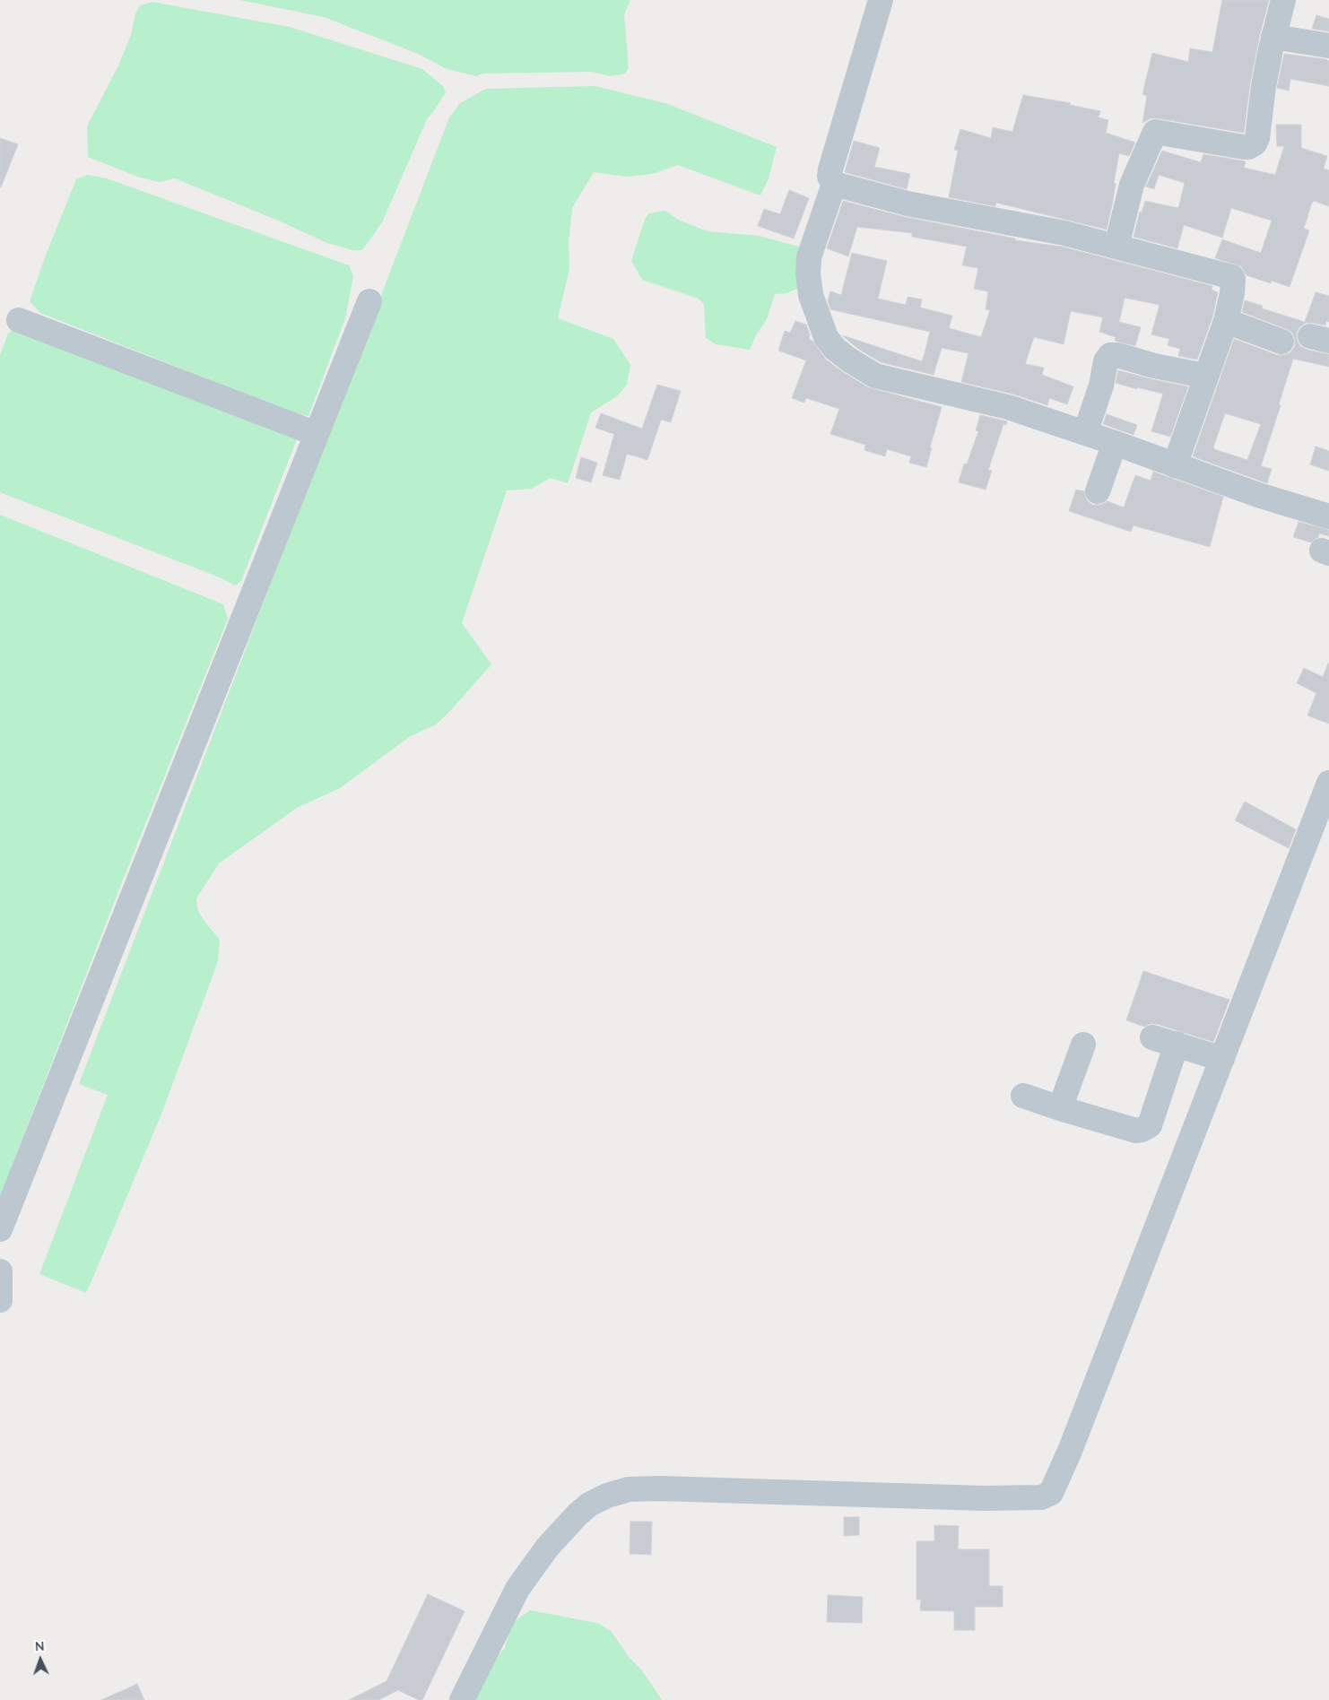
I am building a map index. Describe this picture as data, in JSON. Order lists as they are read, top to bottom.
{
  "north": "top"
}
